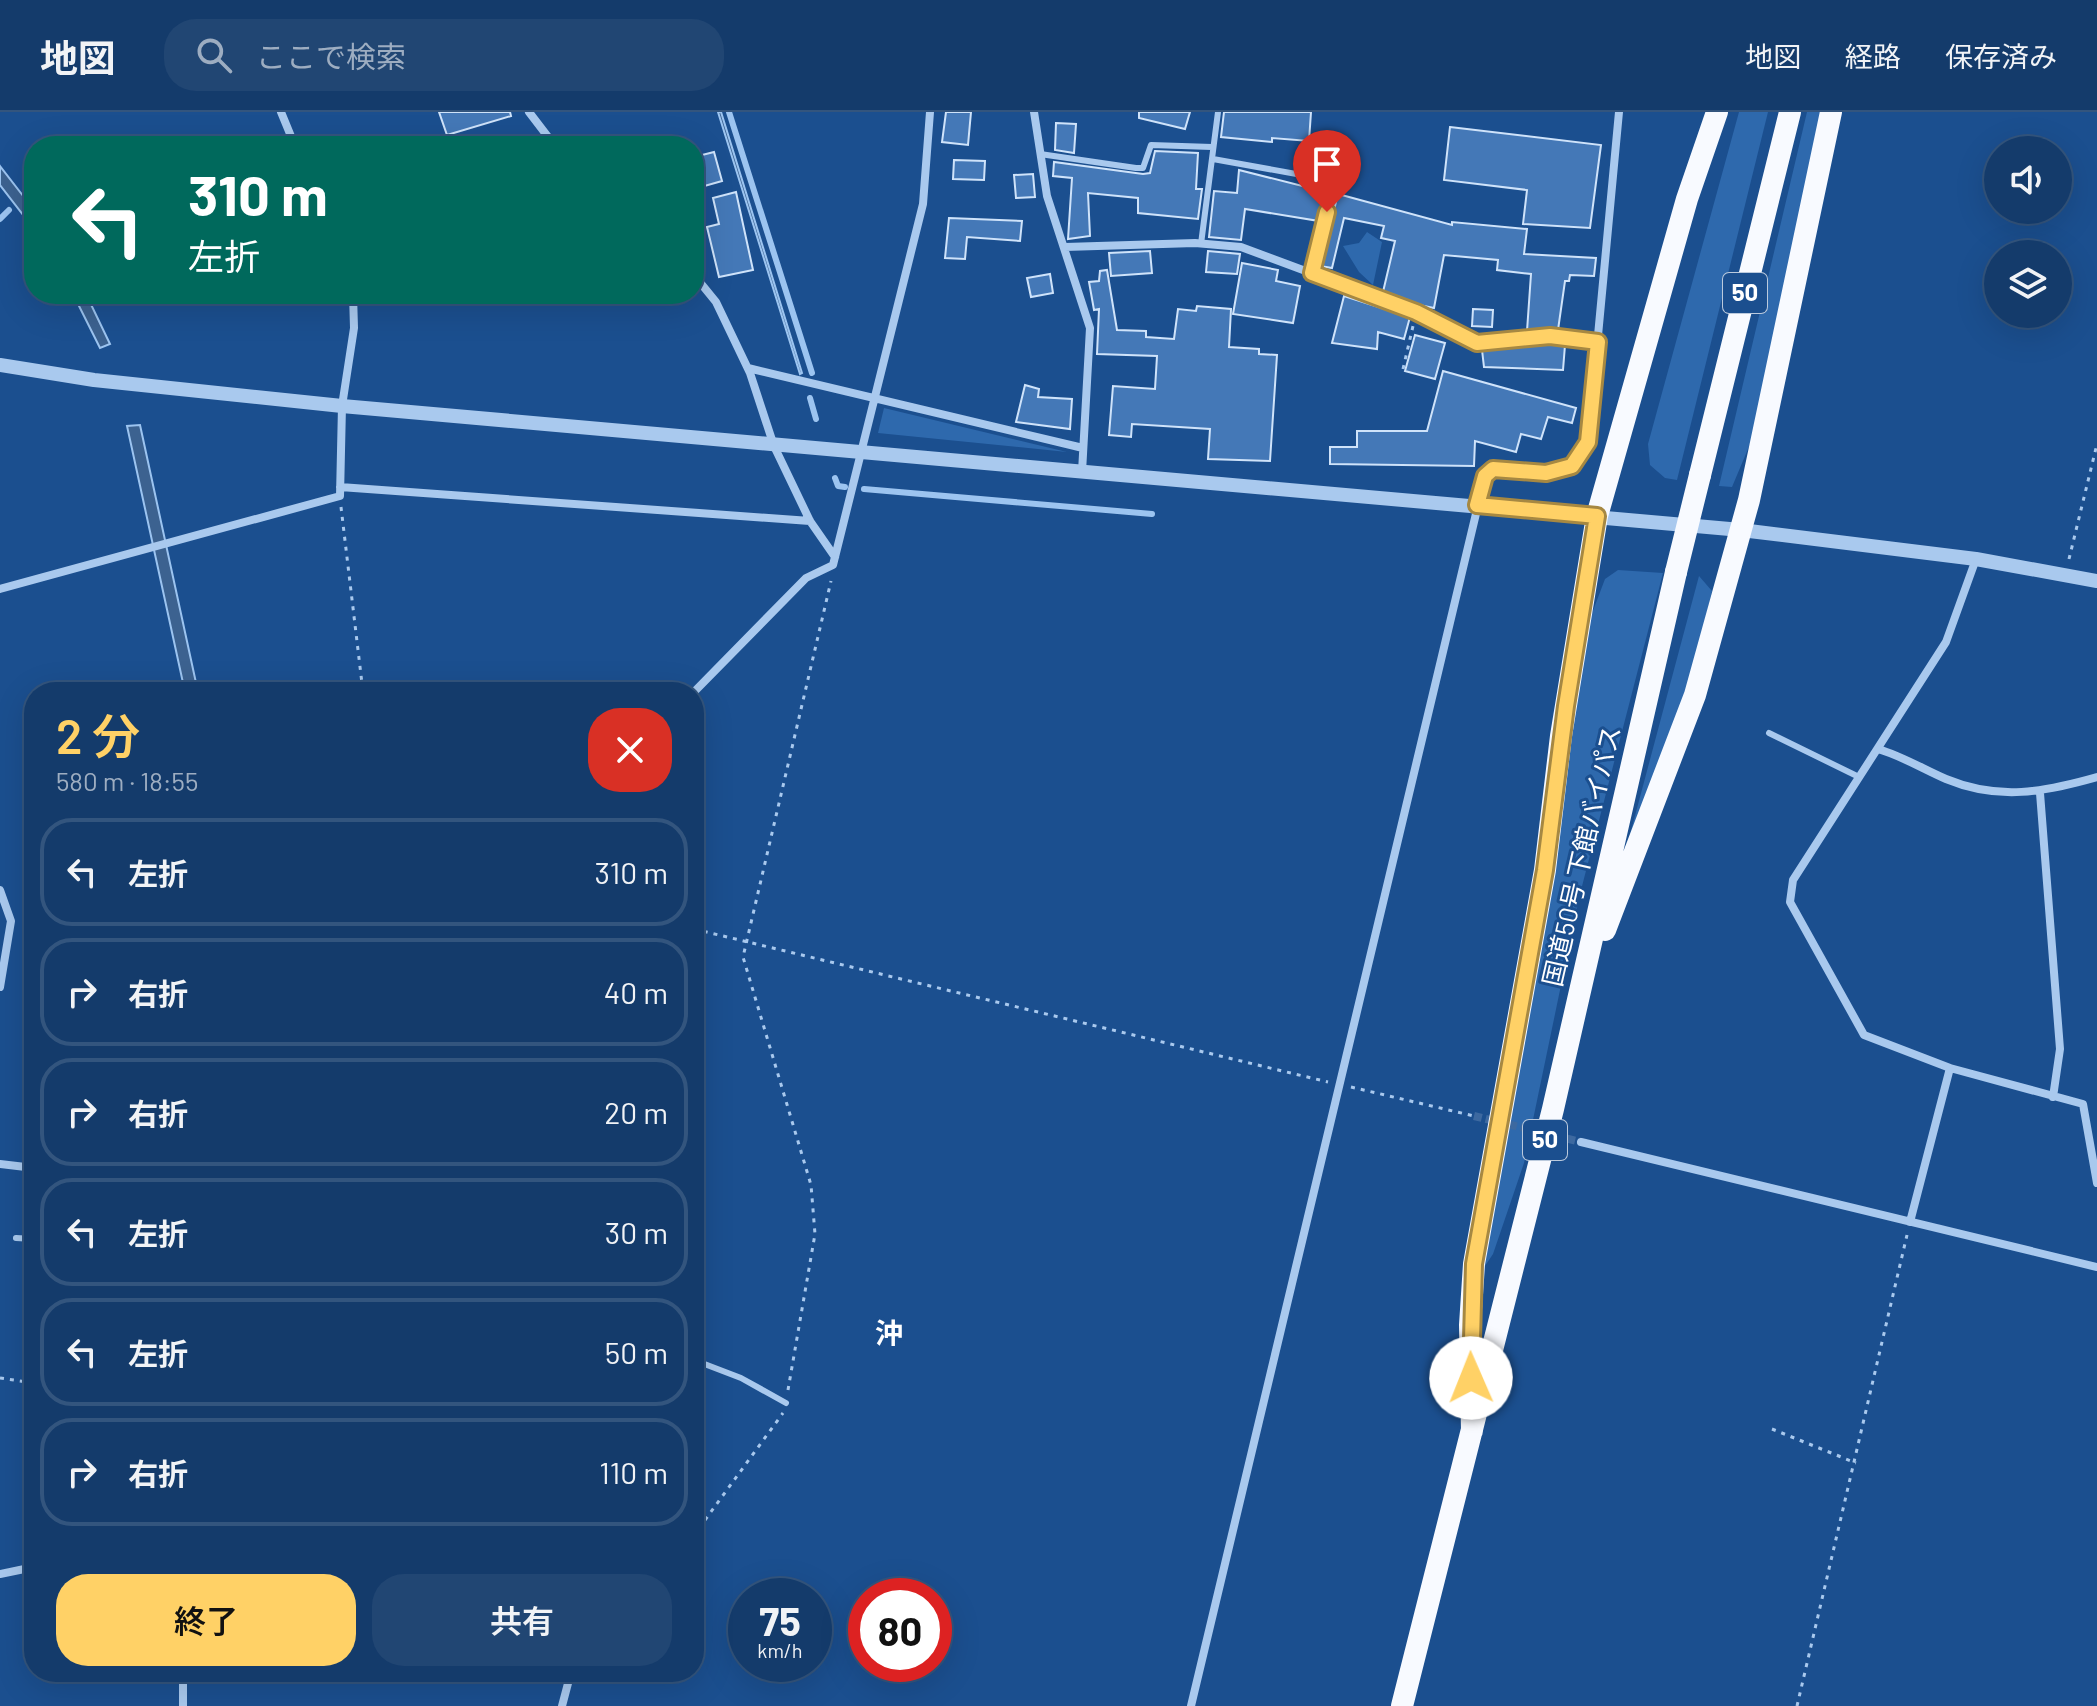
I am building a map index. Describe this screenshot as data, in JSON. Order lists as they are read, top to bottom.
{
  "streets": {
    "highway": ["50", "国道50号 下館バイパス"]
  },
  "districts": ["沖"],
  "page": {
    "header": "地図",
    "search": "ここで検索",
    "nav": ["地図", "経路", "保存済み"],
    "turn": ["310 m", "左折"],
    "heading": ["2 分", "580 m · 18:55"],
    "list": [
      {
        "name": "左折",
        "value": "310 m"
      },
      {
        "name": "右折",
        "value": "40 m"
      },
      {
        "name": "右折",
        "value": "20 m"
      },
      {
        "name": "左折",
        "value": "30 m"
      },
      {
        "name": "左折",
        "value": "50 m"
      },
      {
        "name": "右折",
        "value": "110 m"
      }
    ],
    "buttons": ["終了", "共有"],
    "speed": "75 km/h",
    "limit": "80"
  }
}
